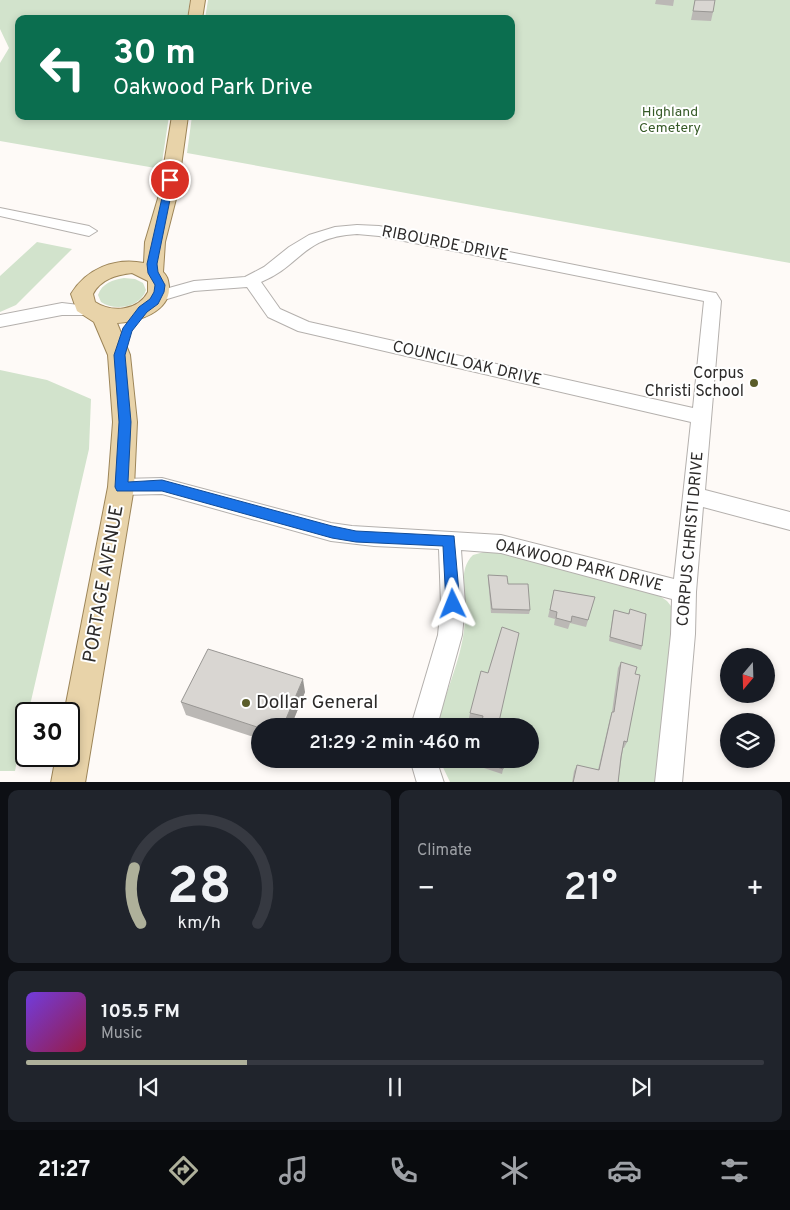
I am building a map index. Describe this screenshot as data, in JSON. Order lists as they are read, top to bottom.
{
  "streets": {
    "main road": ["PORTAGE AVENUE"],
    "street": [
      "RIBOURDE DRIVE",
      "COUNCIL OAK DRIVE",
      "CORPUS CHRISTI DRIVE",
      "OAKWOOD PARK DRIVE"
    ]
  },
  "crossings": [
    ["RIBOURDE DRIVE", "COUNCIL OAK DRIVE"],
    ["RIBOURDE DRIVE", "CORPUS CHRISTI DRIVE"],
    ["RIBOURDE DRIVE", "PORTAGE AVENUE"],
    ["COUNCIL OAK DRIVE", "CORPUS CHRISTI DRIVE"],
    ["CORPUS CHRISTI DRIVE", "OAKWOOD PARK DRIVE"],
    ["OAKWOOD PARK DRIVE", "PORTAGE AVENUE"]
  ],
  "parks": ["Highland Cemetery"],
  "places": ["Corpus Christi School", "Dollar General"],
  "north": "bottom",
  "page": {
    "turn": ["30 m", "Oakwood Park Drive"],
    "limit": "30",
    "trip": "21:29 · 2 min · 460 m",
    "tile": "Climate",
    "heat": ["−", "21°", "+"],
    "song": ["105.5 FM", "Music"],
    "tabs": "21:27",
    "gauge": ["28", "km/h"]
  }
}
